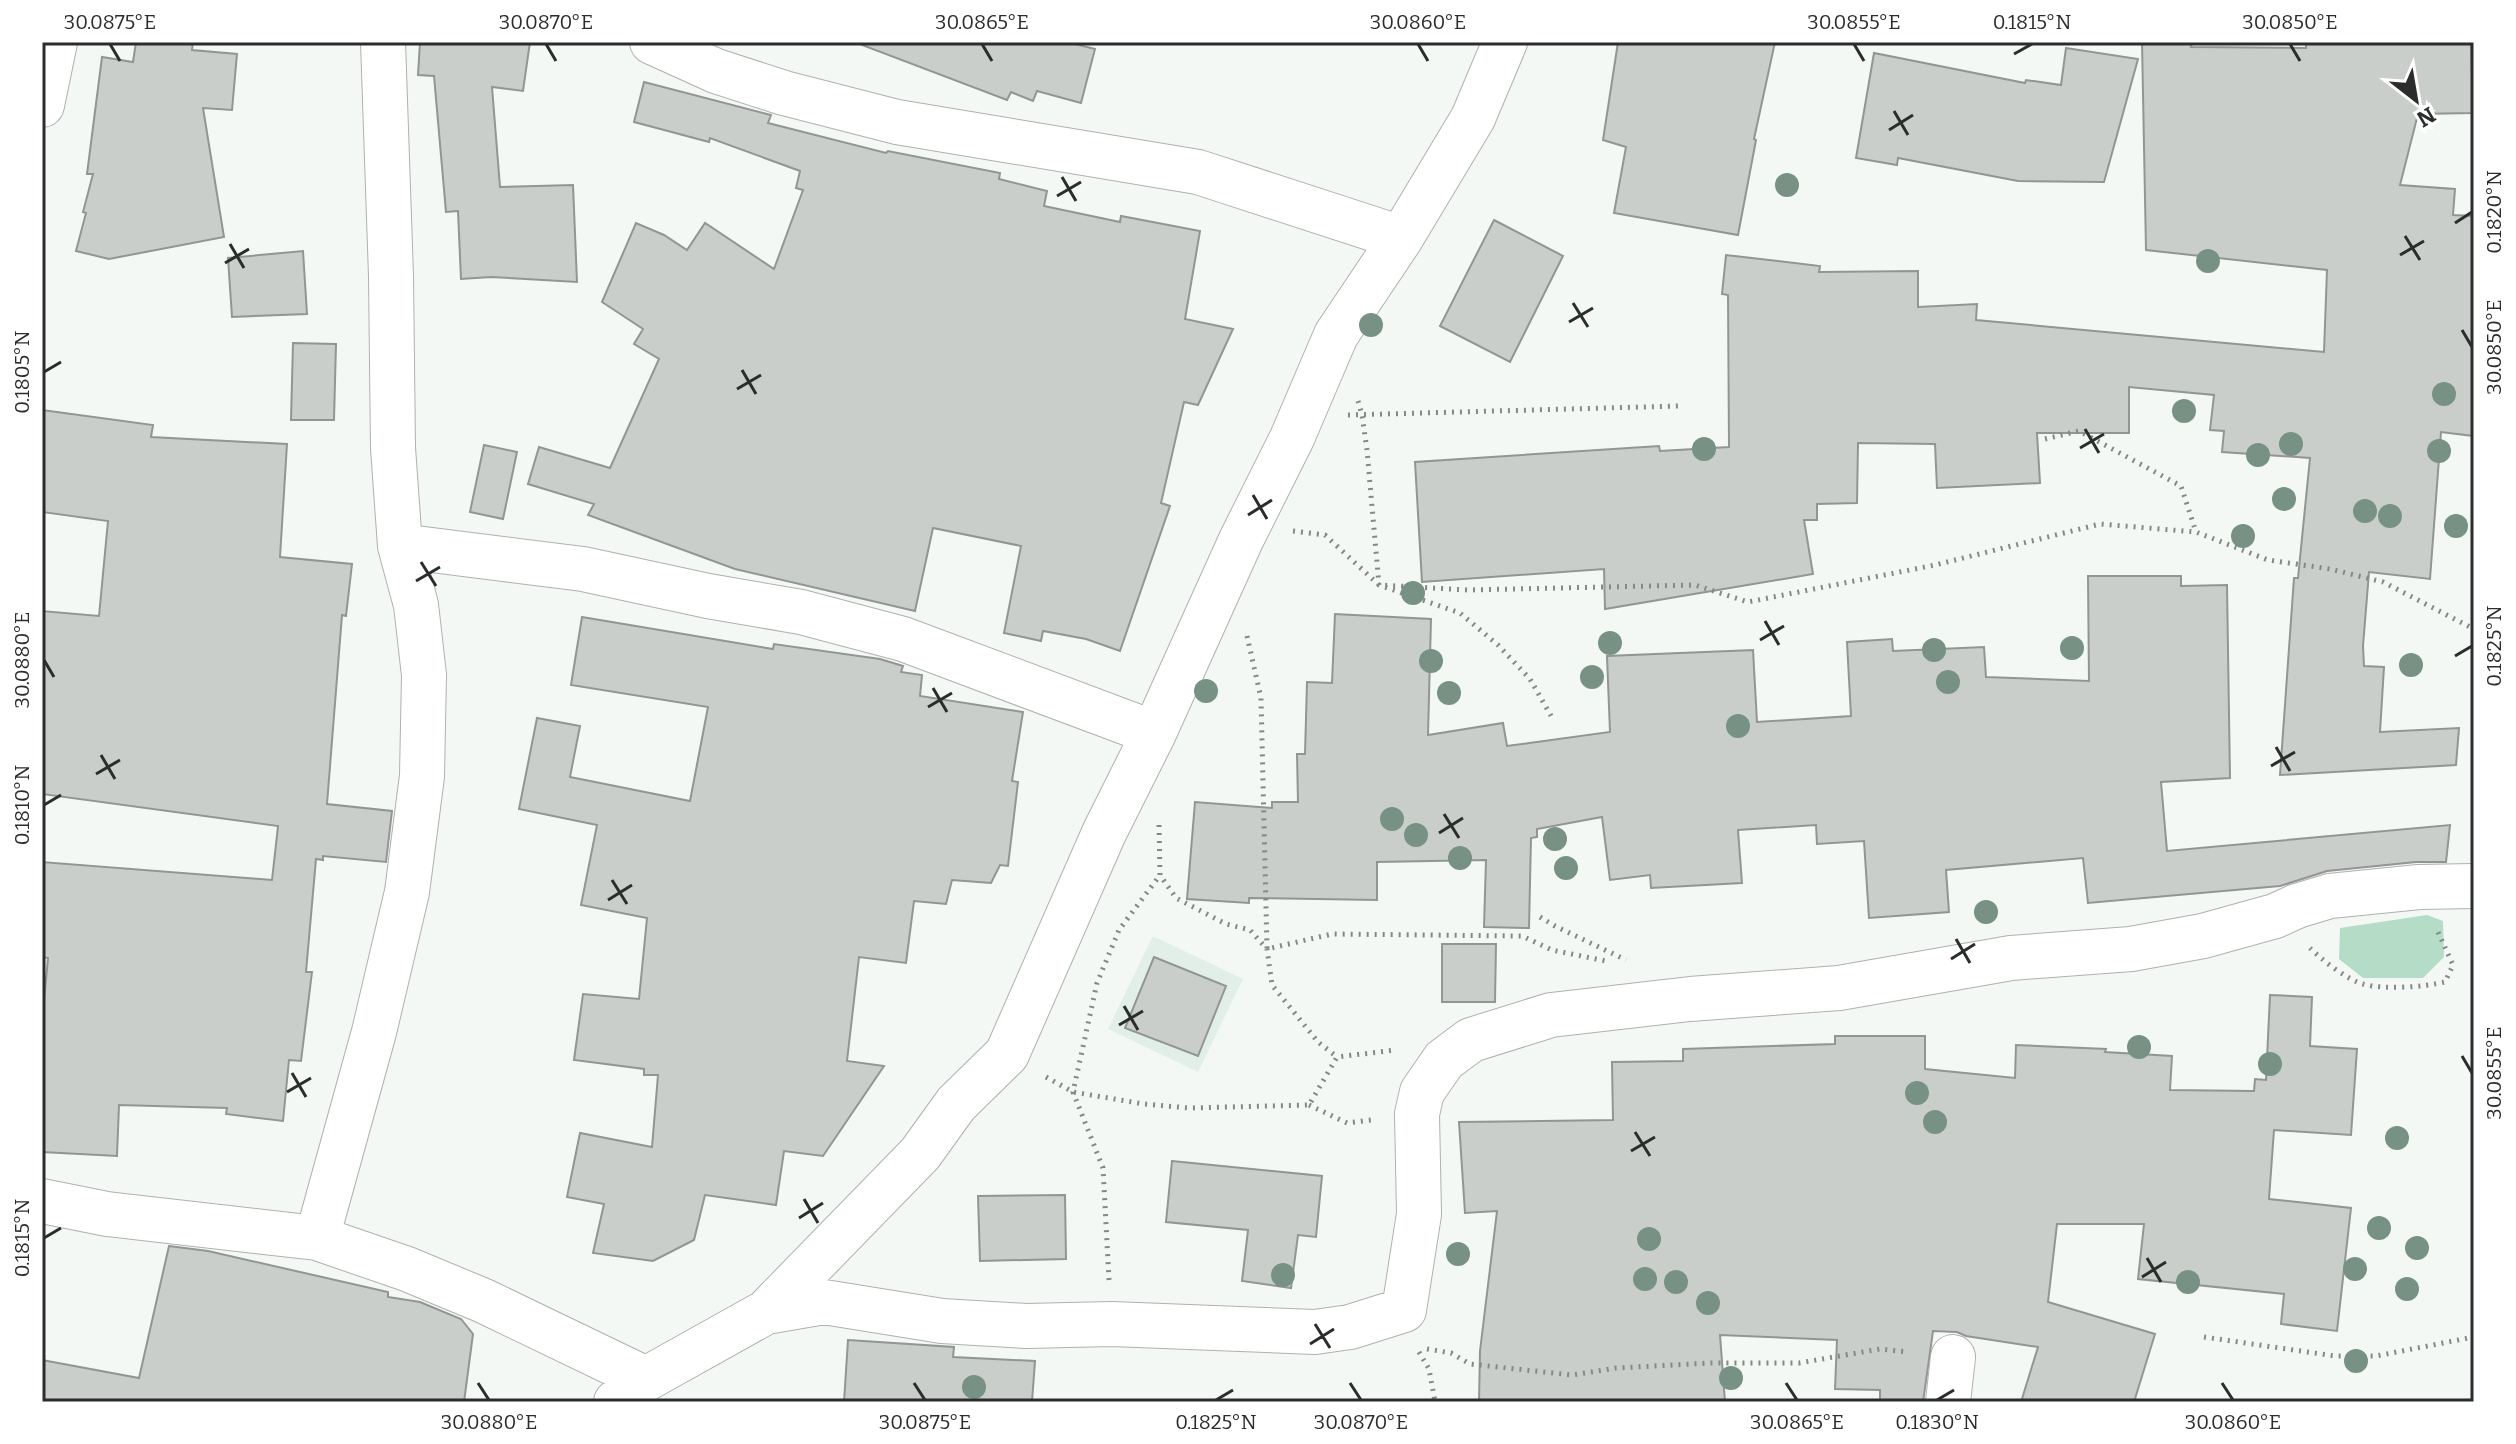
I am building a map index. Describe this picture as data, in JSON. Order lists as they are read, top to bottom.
{
  "north": "bottom right",
  "coordinates": [
    "30.0875°E",
    "30.0870°E",
    "30.0865°E",
    "30.0860°E",
    "30.0855°E",
    "0.1815°N",
    "30.0850°E",
    "0.1820°N",
    "0.1805°N",
    "0.1825°N",
    "30.0880°E",
    "0.1810°N",
    "0.1830°N"
  ]
}
